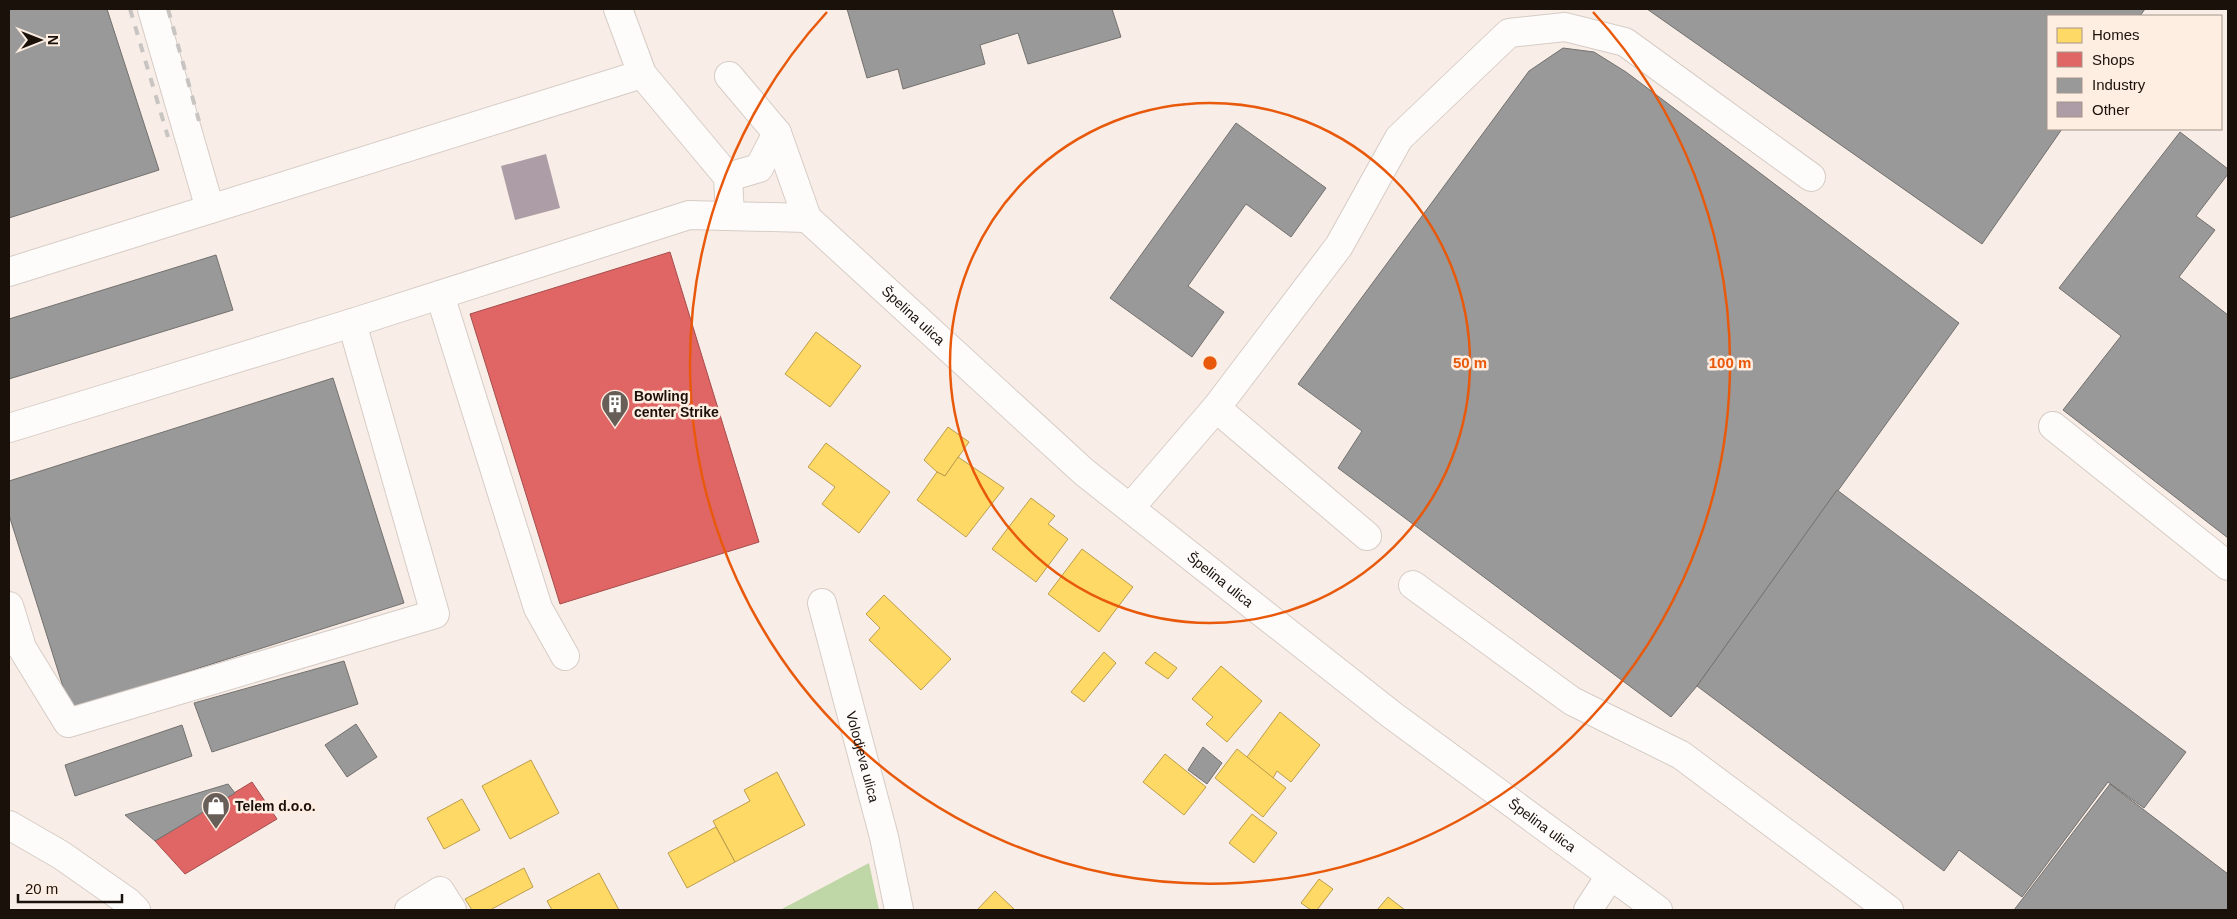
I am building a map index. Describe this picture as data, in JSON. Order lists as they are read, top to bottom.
{
  "streets": {
    "street": ["Špelina ulica", "Volodjeva ulica"]
  },
  "places": {
    "building": ["Bowling center Strike"],
    "shop": ["Telem d.o.o."]
  },
  "legend": [
    "Homes",
    "Shops",
    "Industry",
    "Other"
  ],
  "scale_bar": "20 m",
  "north": "right",
  "rings": ["50 m", "100 m"]
}
